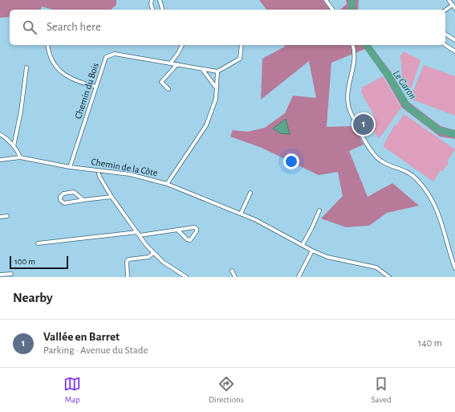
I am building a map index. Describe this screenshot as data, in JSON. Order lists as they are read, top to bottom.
{
  "streets": {
    "street": ["Chemin du Bois", "Chemin de la Côte"]
  },
  "crossings": [
    ["Chemin du Bois", "Chemin de la Côte"]
  ],
  "water": ["Le Garon"],
  "scale_bar": "100 m",
  "page": {
    "search": "Search here",
    "pins": "1",
    "scale": "100 m",
    "heading": "Nearby",
    "list": [
      {
        "mark": "1",
        "name": "Vallée en Barret",
        "note": "Parking · Avenue du Stade",
        "value": "140 m"
      }
    ],
    "nav": ["Map", "Directions", "Saved"]
  }
}
